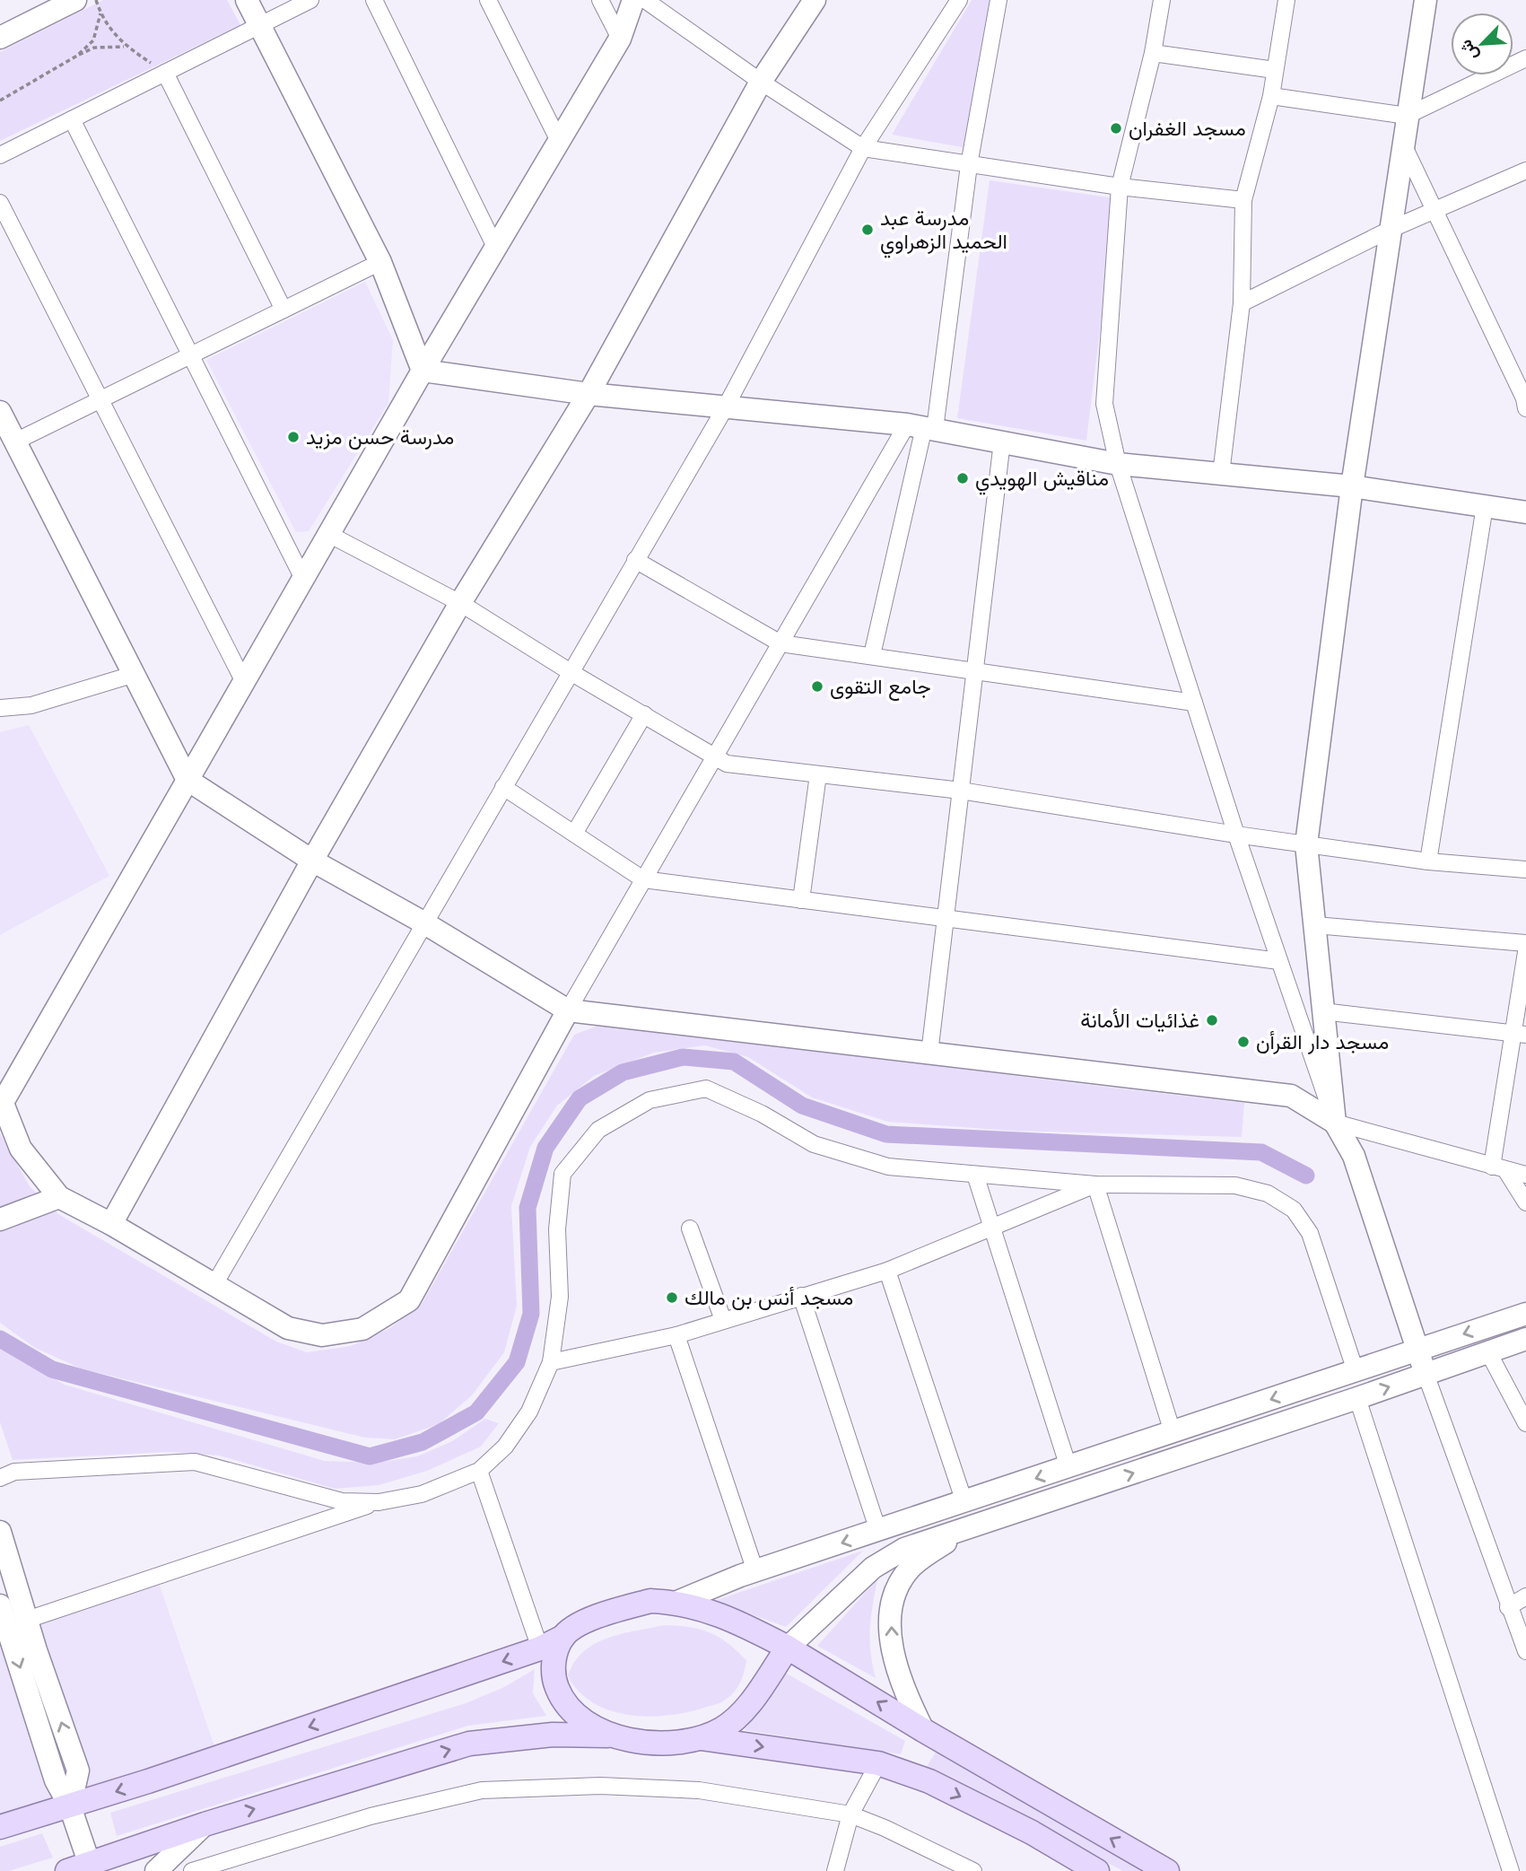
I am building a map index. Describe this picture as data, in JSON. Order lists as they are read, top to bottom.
{
  "places": [
    "مسجد الغفران",
    "مدرسة عبد الحميد الزهراوي",
    "مدرسة حسن مزيد",
    "مناقيش الهويدي",
    "جامع التقوى",
    "غذائيات الأمانة",
    "مسجد دار القرأن",
    "مسجد أنس بن مالك"
  ],
  "north": "bottom left"
}
